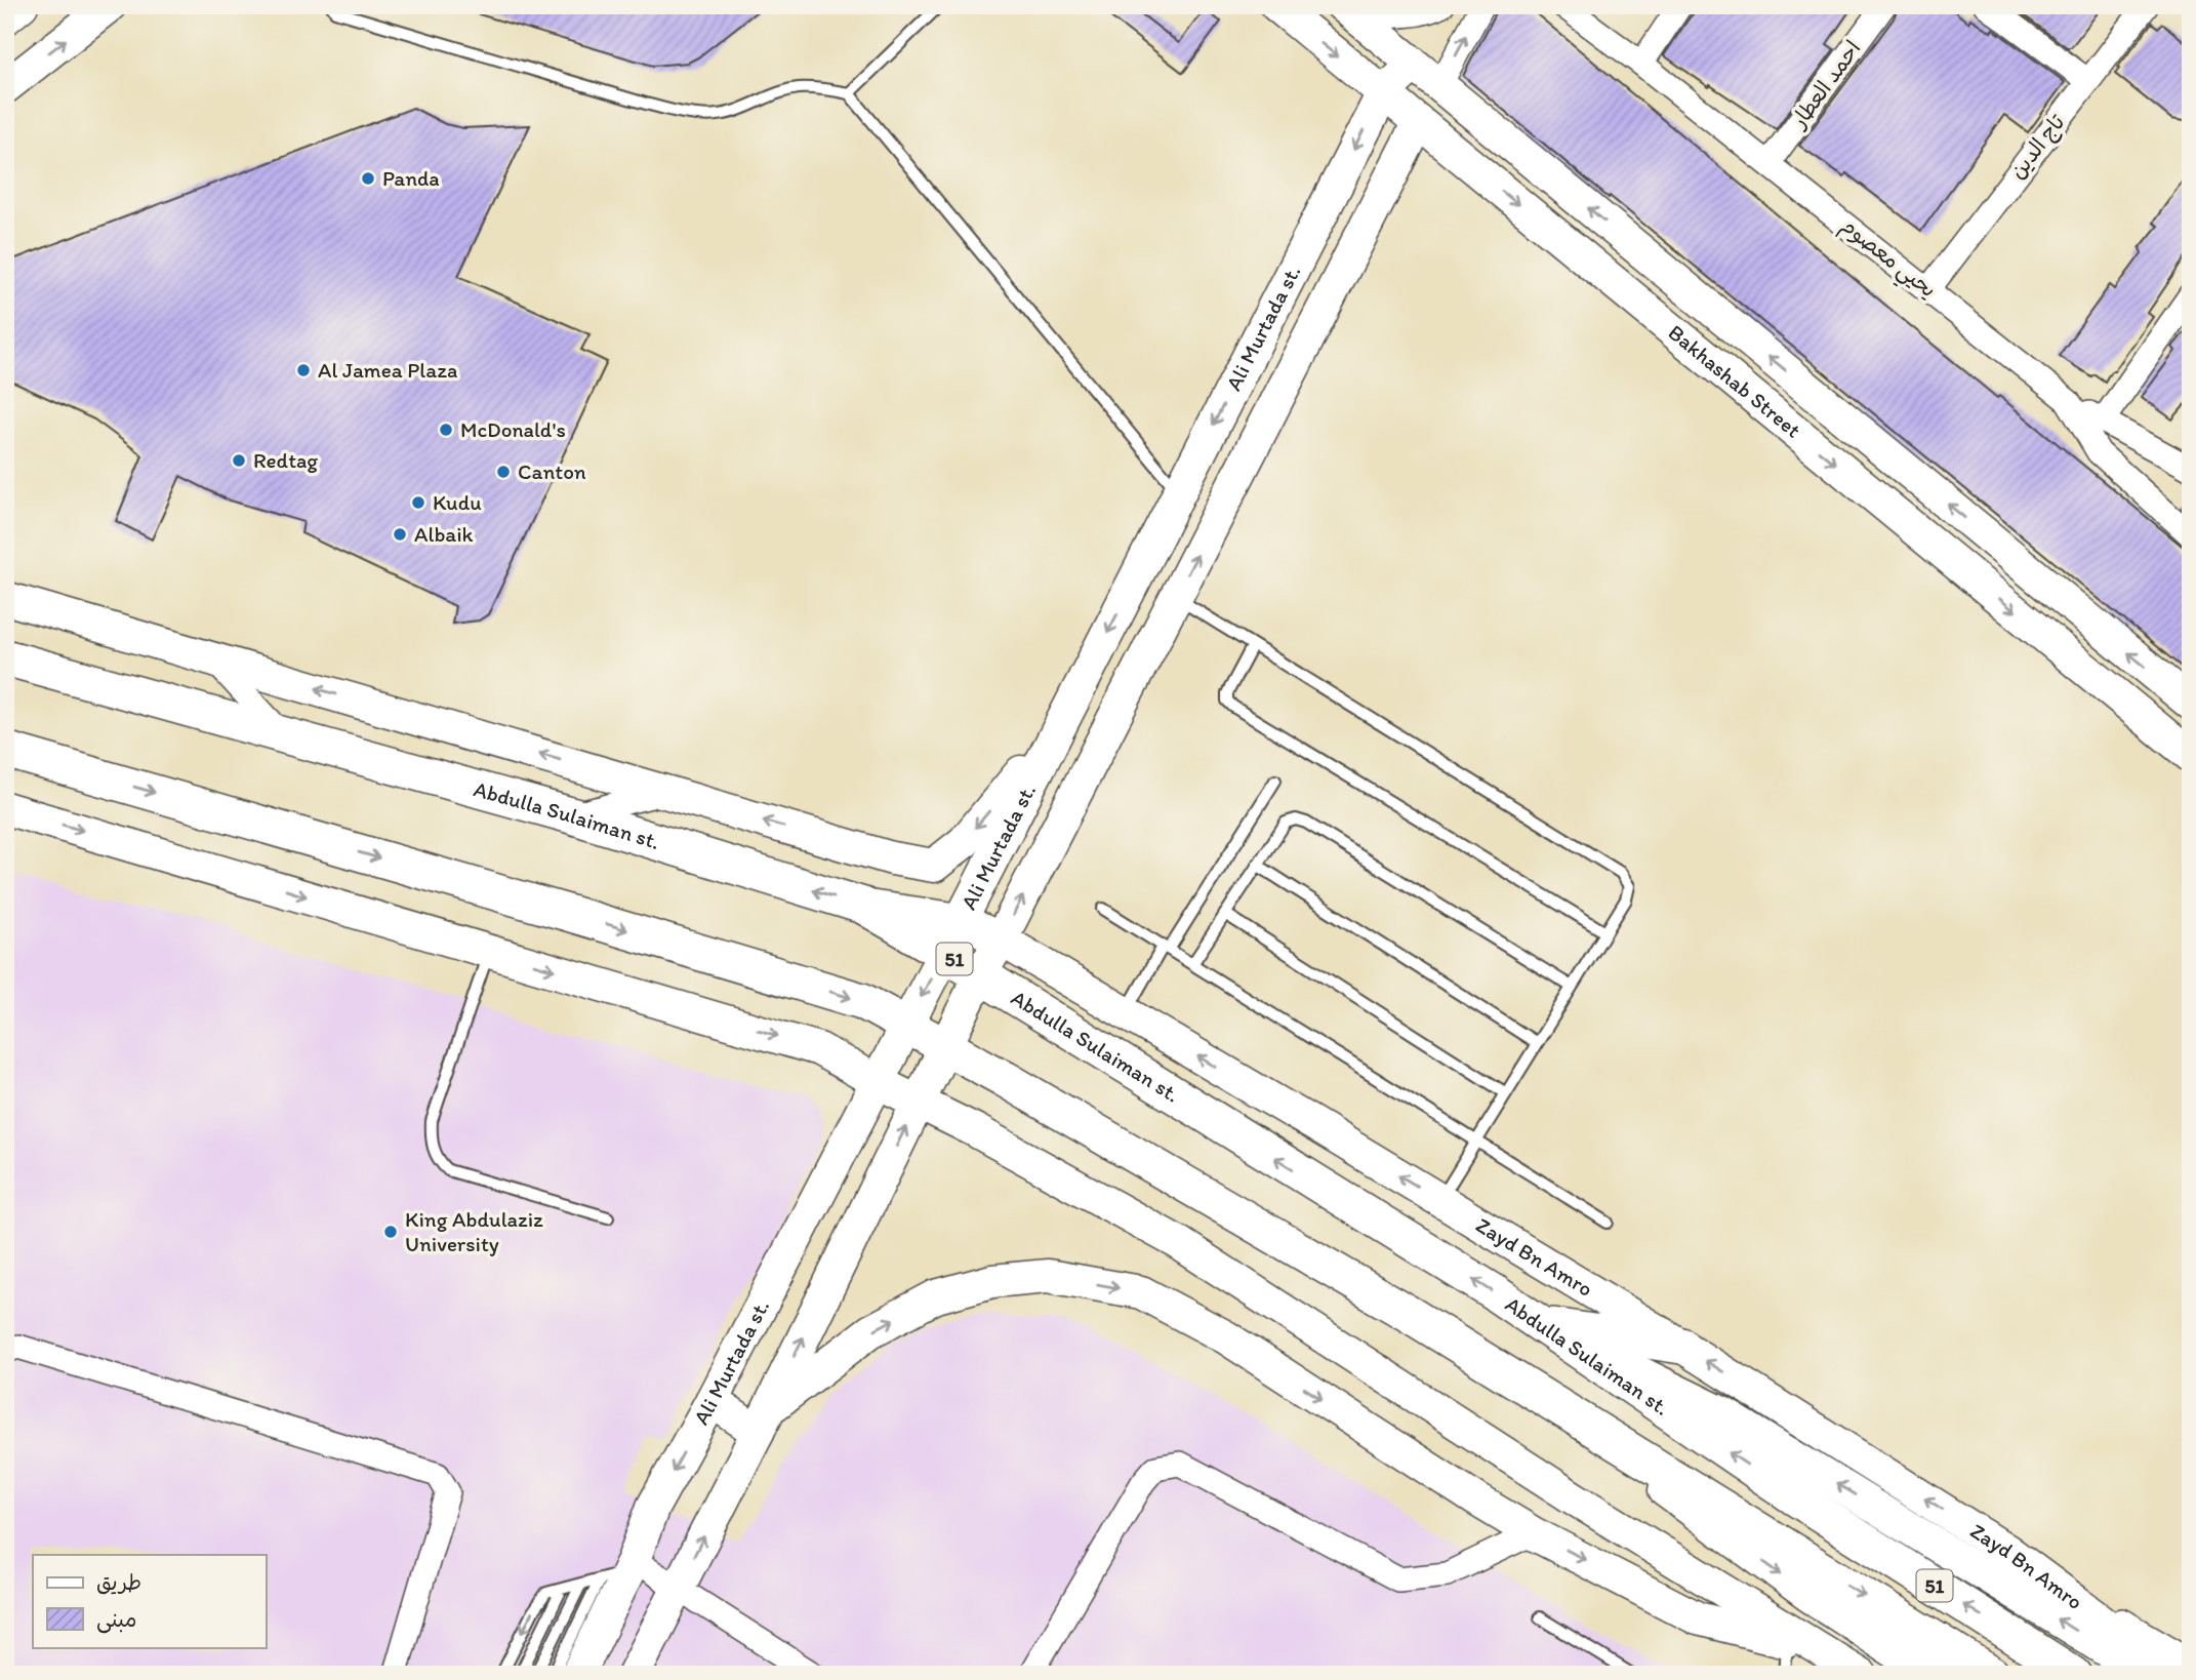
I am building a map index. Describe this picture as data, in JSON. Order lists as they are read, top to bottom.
{
  "streets": {
    "main road": [
      "Ali Murtada st.",
      "Bakhashab Street",
      "Abdulla Sulaiman st.",
      "51",
      "Zayd Bn Amro"
    ],
    "street": ["احمد العطار", "تاج الدين", "يحيي معصوم"]
  },
  "crossings": [
    ["احمد العطار", "يحيي معصوم"],
    ["تاج الدين", "يحيي معصوم"],
    ["Ali Murtada st.", "Bakhashab Street"],
    ["Ali Murtada st.", "Abdulla Sulaiman st."],
    ["Ali Murtada st.", "51"],
    ["Ali Murtada st.", "Zayd Bn Amro"],
    ["Abdulla Sulaiman st.", "Zayd Bn Amro"]
  ],
  "places": [
    "Panda",
    "Al Jamea Plaza",
    "McDonald's",
    "Redtag",
    "Canton",
    "Kudu",
    "Albaik",
    "King Abdulaziz University"
  ],
  "legend": ["طريق", "مبنى"]
}
